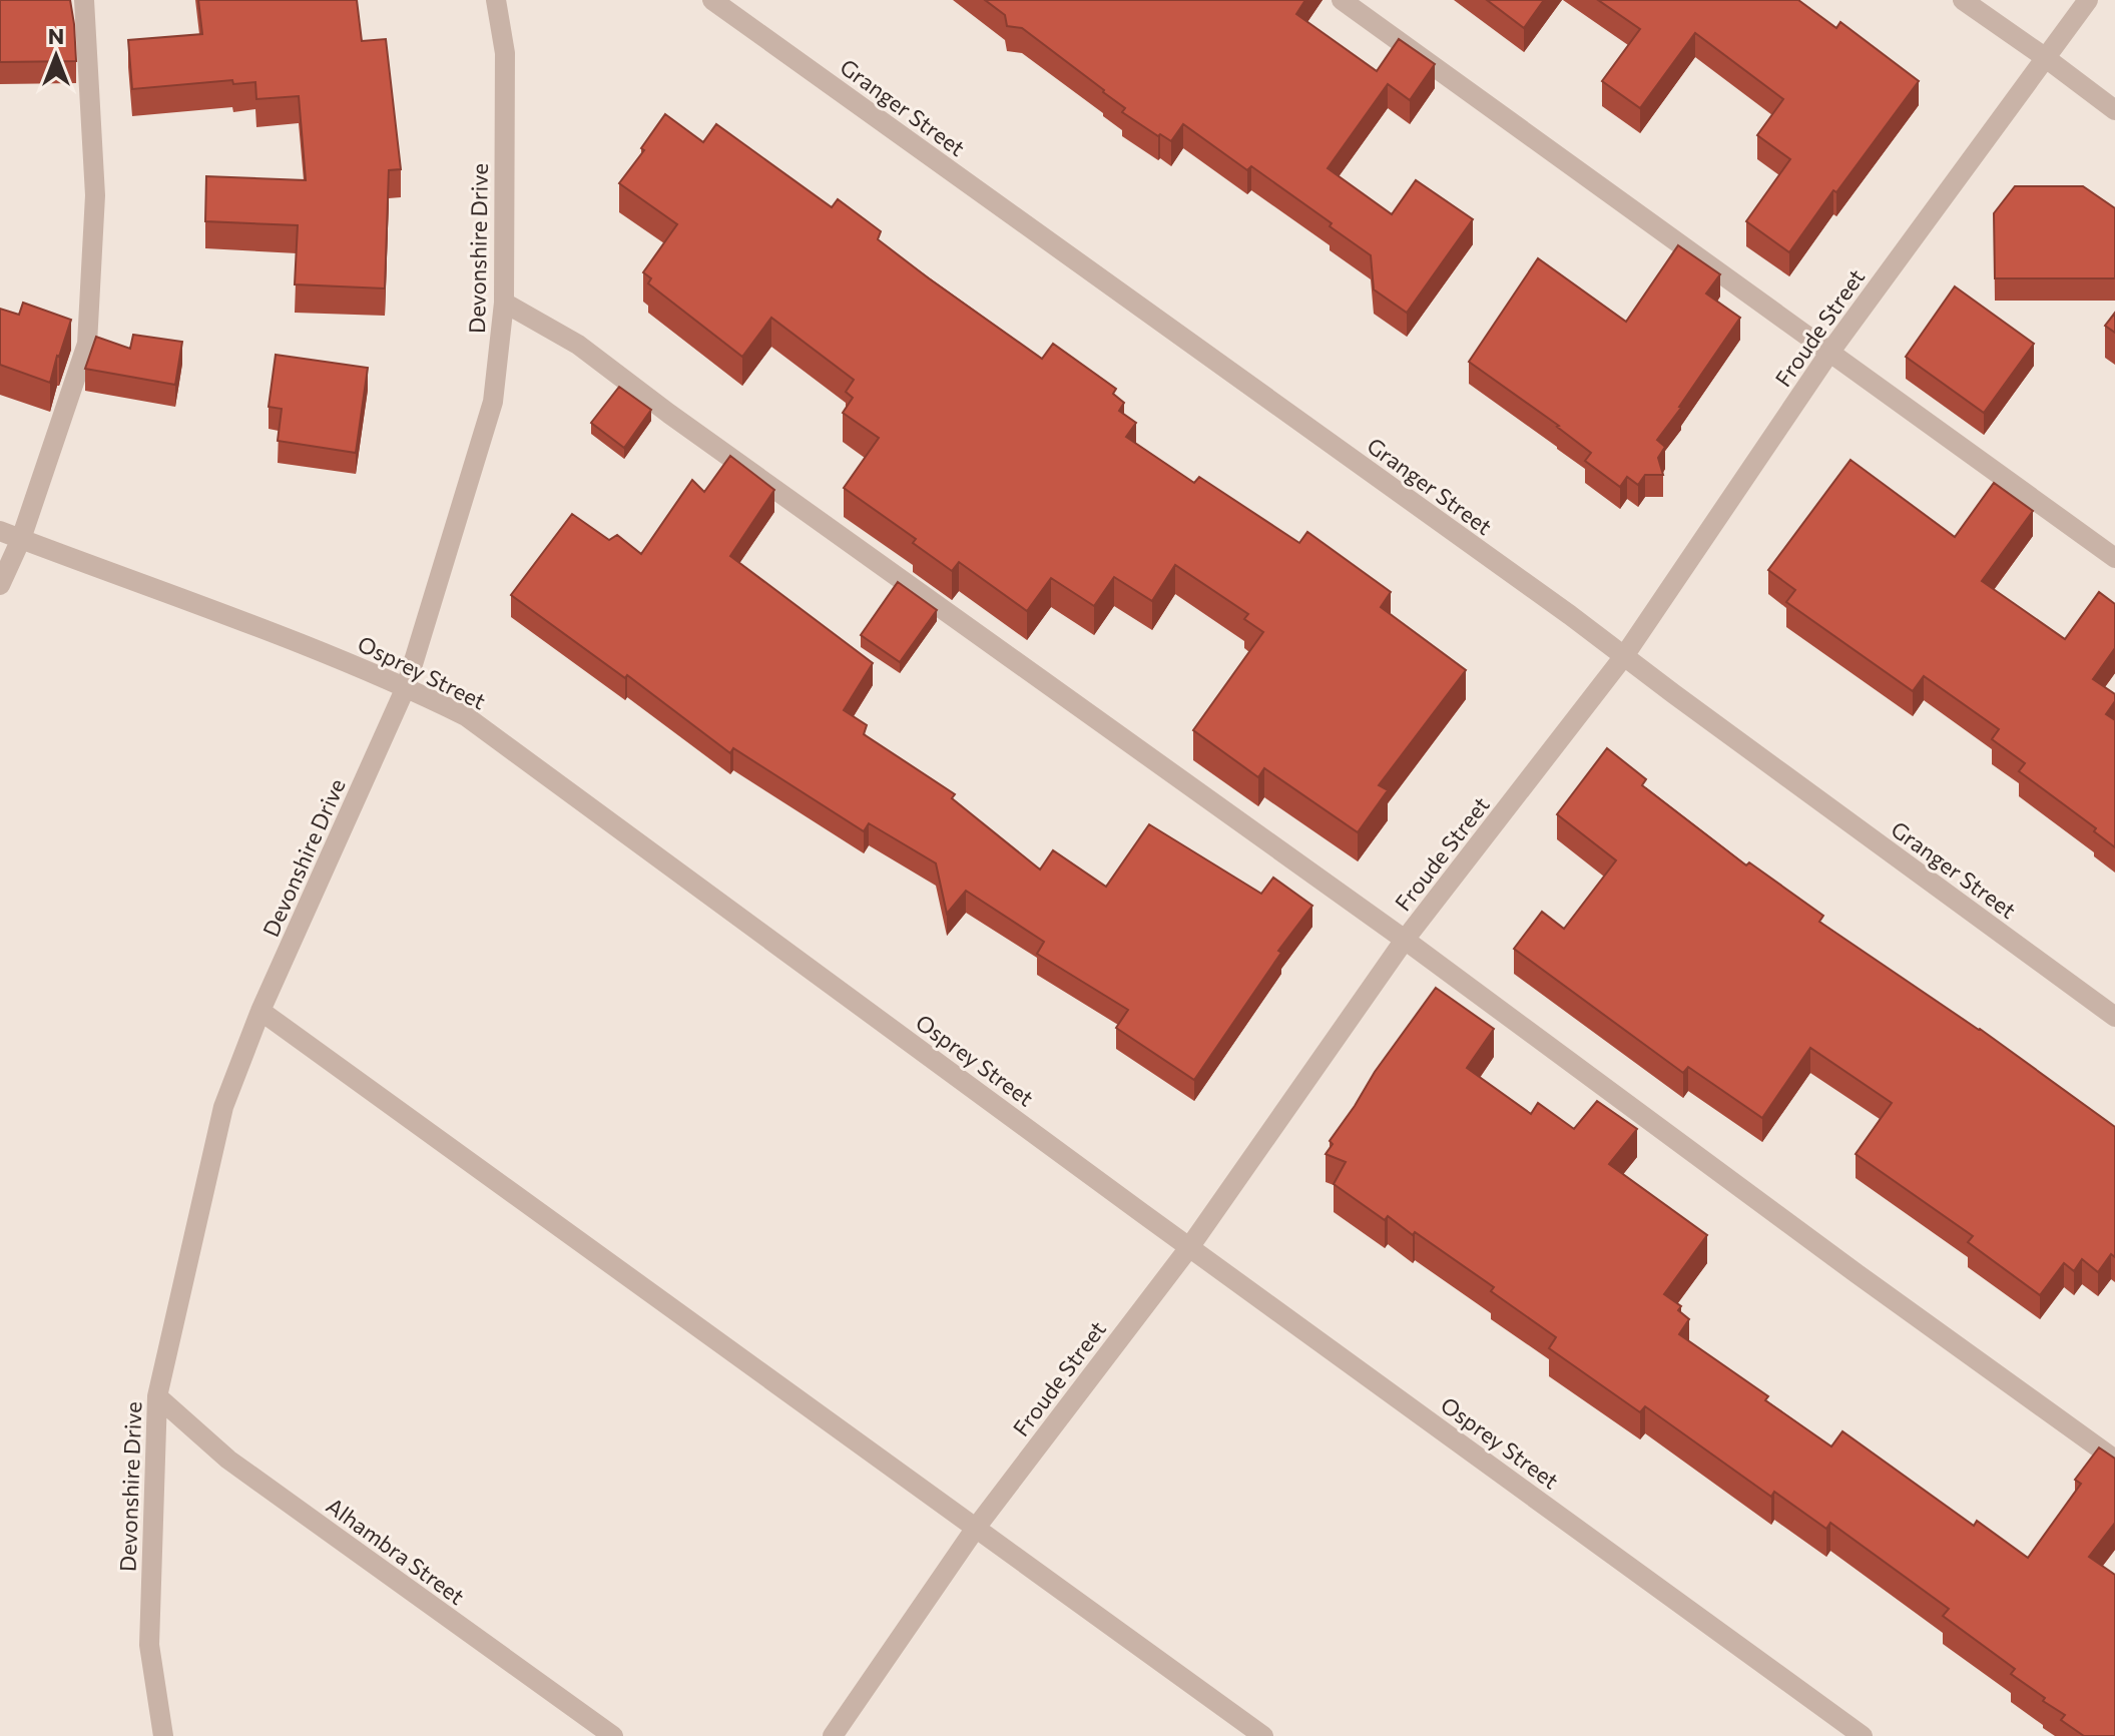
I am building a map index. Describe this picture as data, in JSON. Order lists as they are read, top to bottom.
{
  "streets": {
    "street": [
      "Granger Street",
      "Devonshire Drive",
      "Froude Street",
      "Osprey Street",
      "Alhambra Street"
    ]
  },
  "crossings": [
    ["Granger Street", "Froude Street"],
    ["Devonshire Drive", "Osprey Street"],
    ["Devonshire Drive", "Alhambra Street"],
    ["Froude Street", "Osprey Street"]
  ],
  "north": "top"
}
